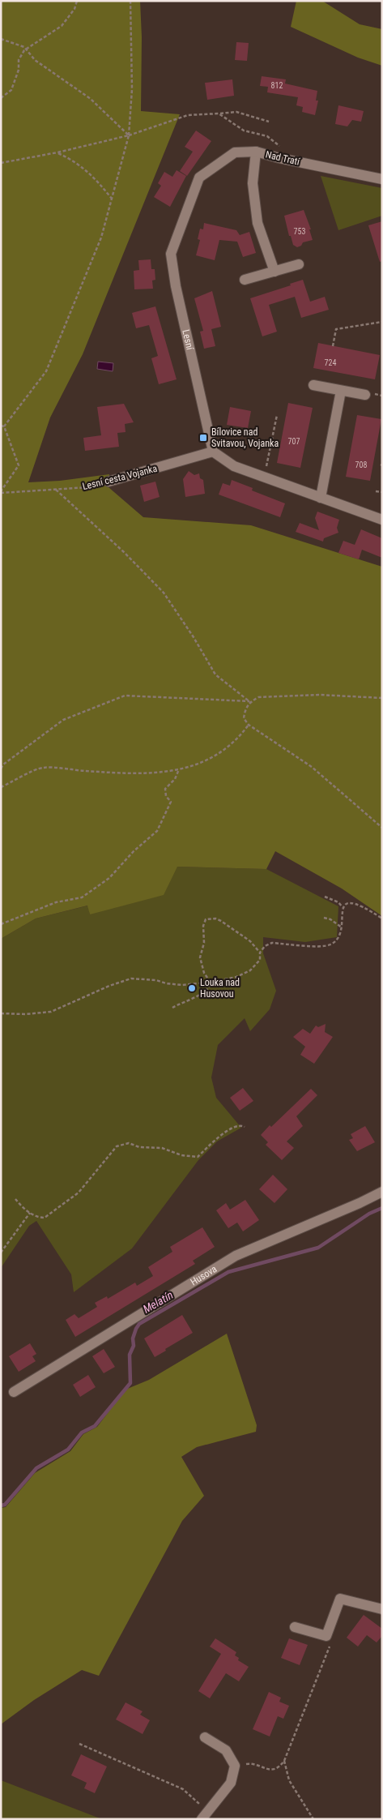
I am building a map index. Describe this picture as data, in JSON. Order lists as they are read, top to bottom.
{
  "streets": {
    "street": [
      "Nad Tratí",
      "Lesní",
      "Lesní cesta Vojanka",
      "Husova"
    ]
  },
  "crossings": [
    ["Nad Tratí", "Lesní"],
    ["Lesní", "Lesní cesta Vojanka"]
  ],
  "water": ["Melatín"],
  "places": {
    "transit": ["Bílovice nad Svitavou, Vojanka"],
    "other": ["Louka nad Husovou"]
  },
  "house_numbers": [
    "812",
    "753",
    "724",
    "707",
    "708"
  ]
}
